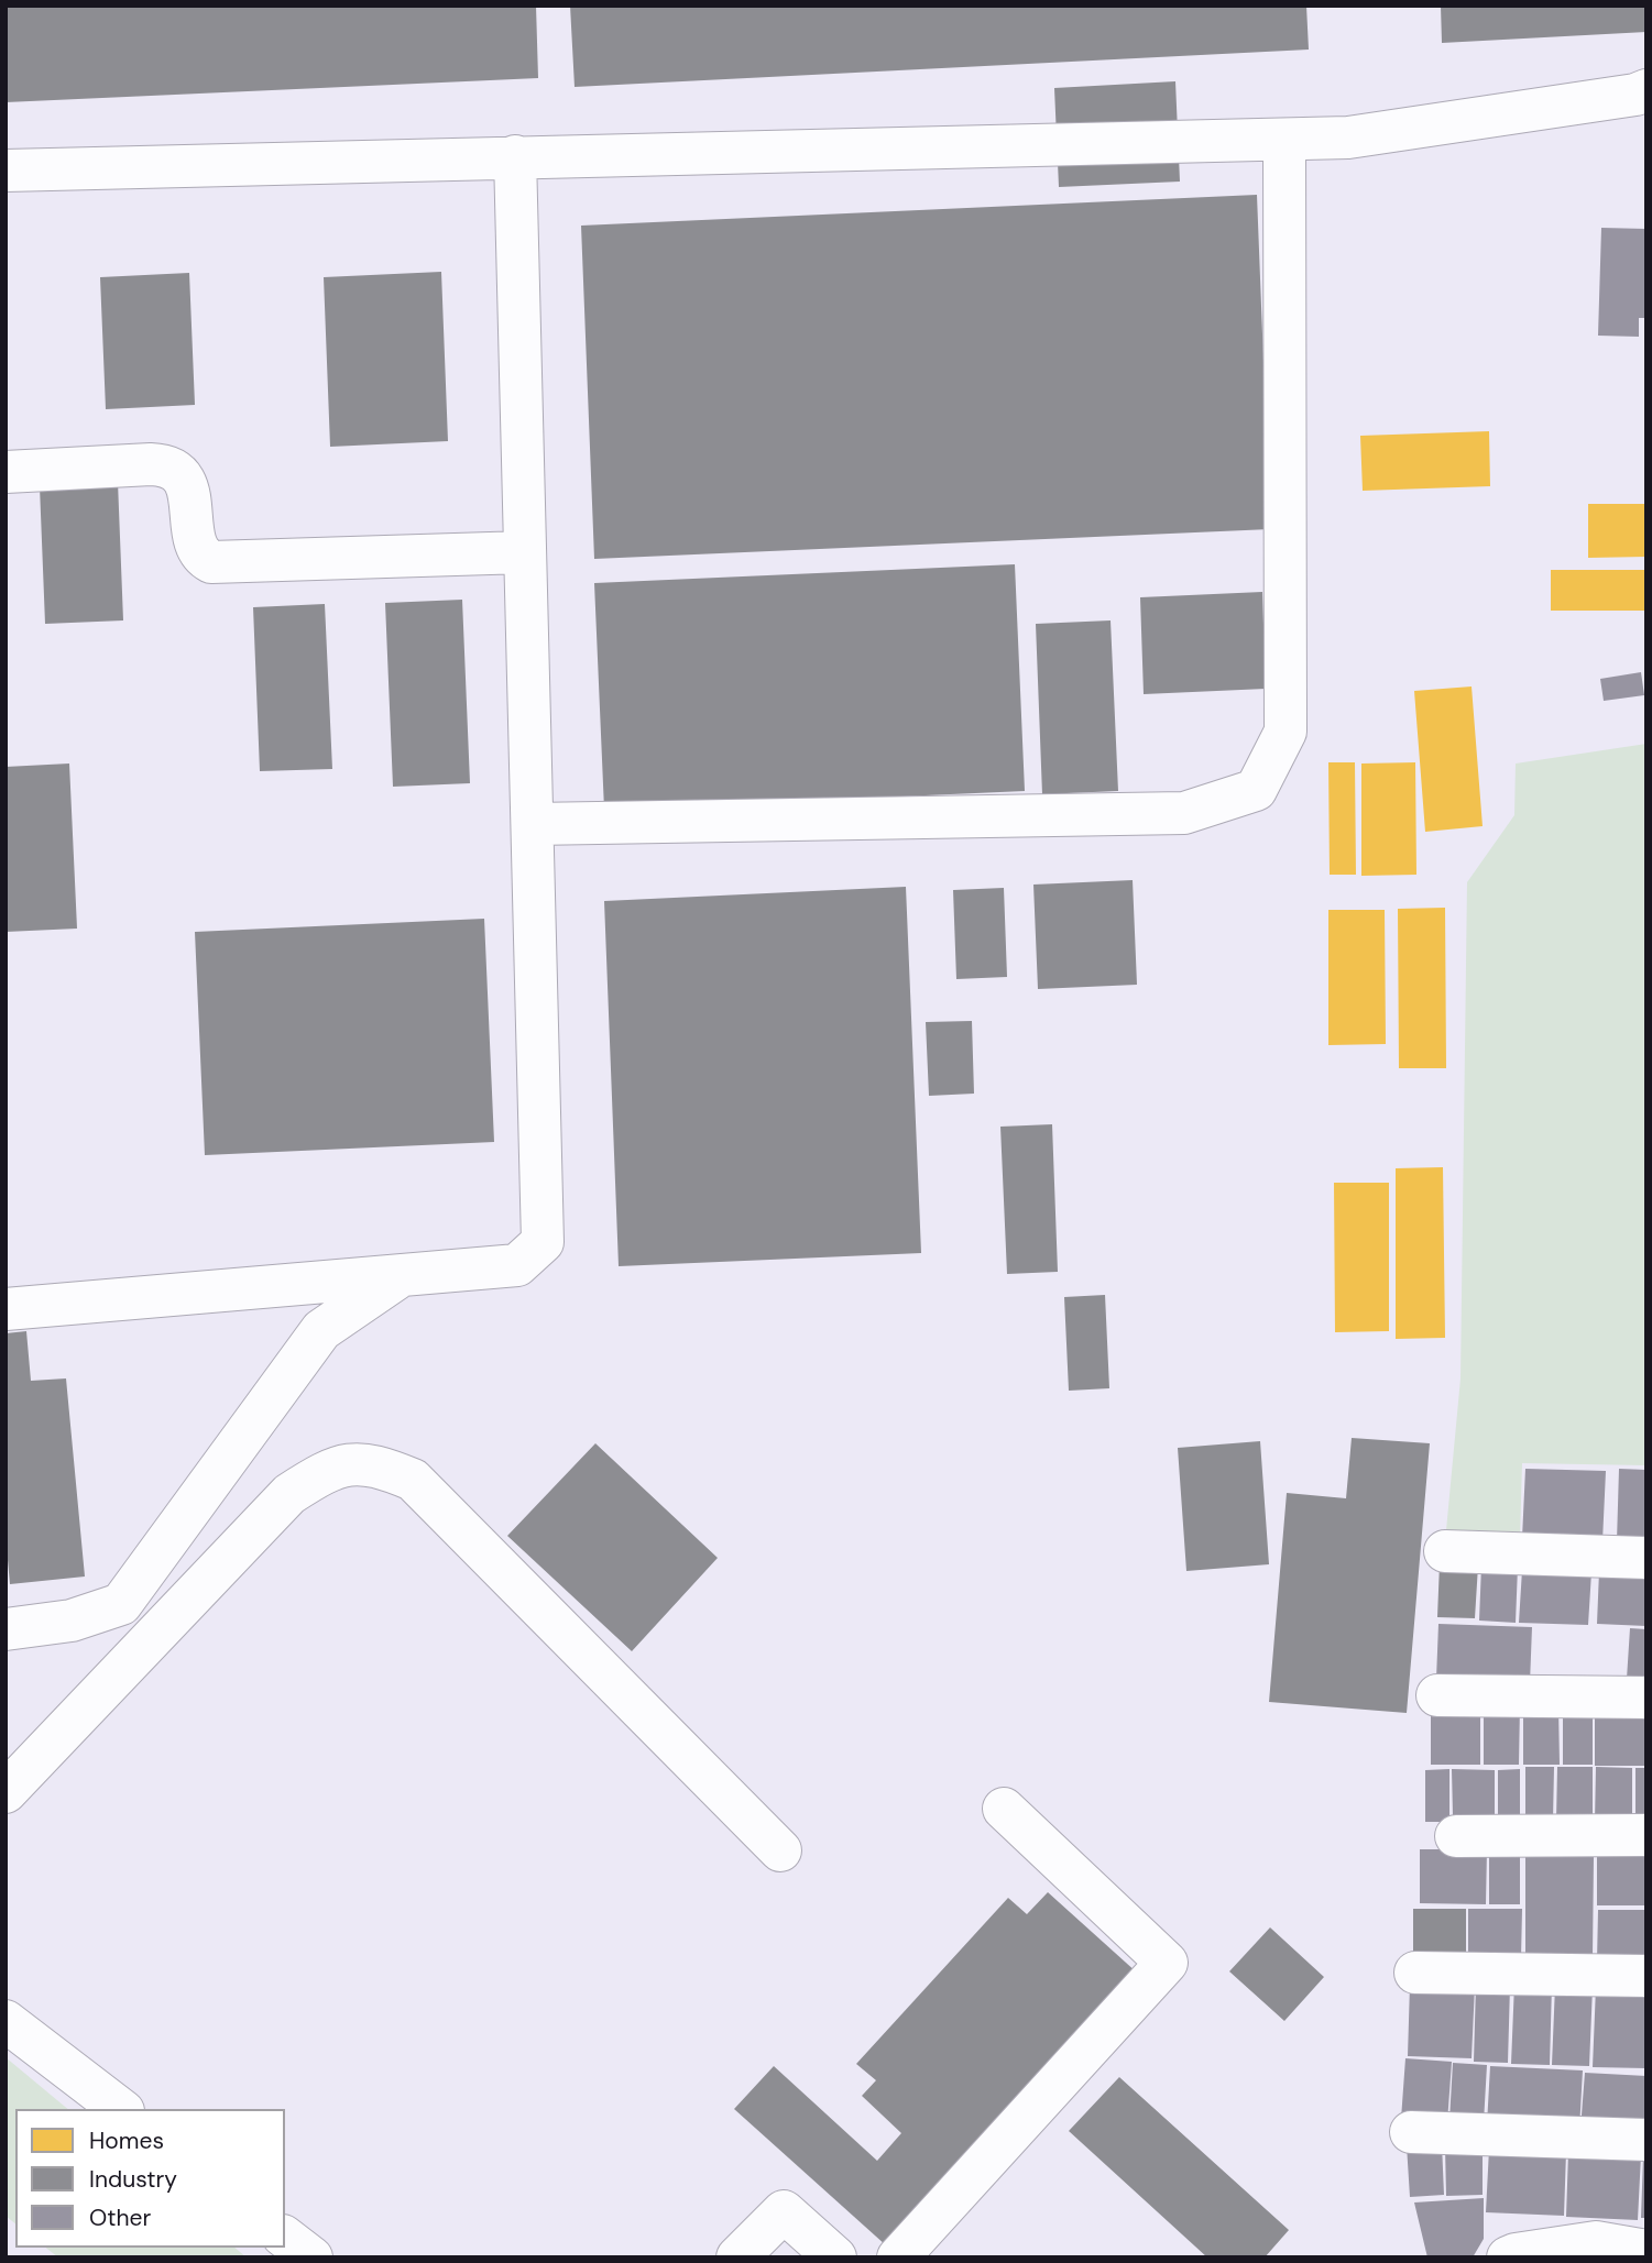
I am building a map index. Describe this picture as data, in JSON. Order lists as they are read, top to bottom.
{
  "legend": ["Homes", "Industry", "Other"]
}
